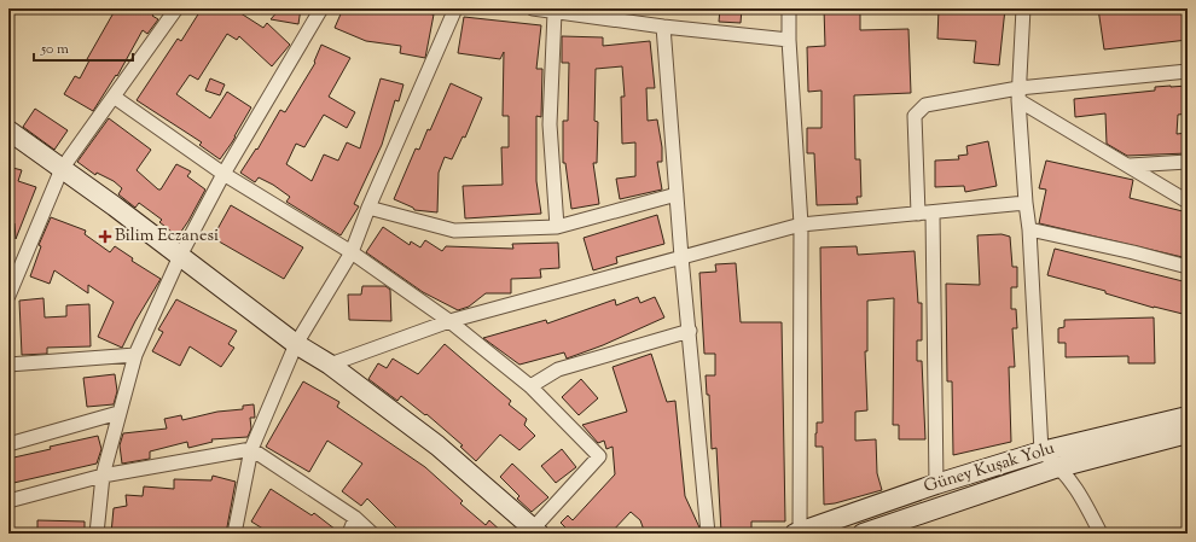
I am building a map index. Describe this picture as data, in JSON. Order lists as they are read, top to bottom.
{
  "streets": {
    "main road": ["Güney Kuşak Yolu"]
  },
  "places": {
    "health": ["Bilim Eczanesi"]
  },
  "scale_bar": "50 m"
}
